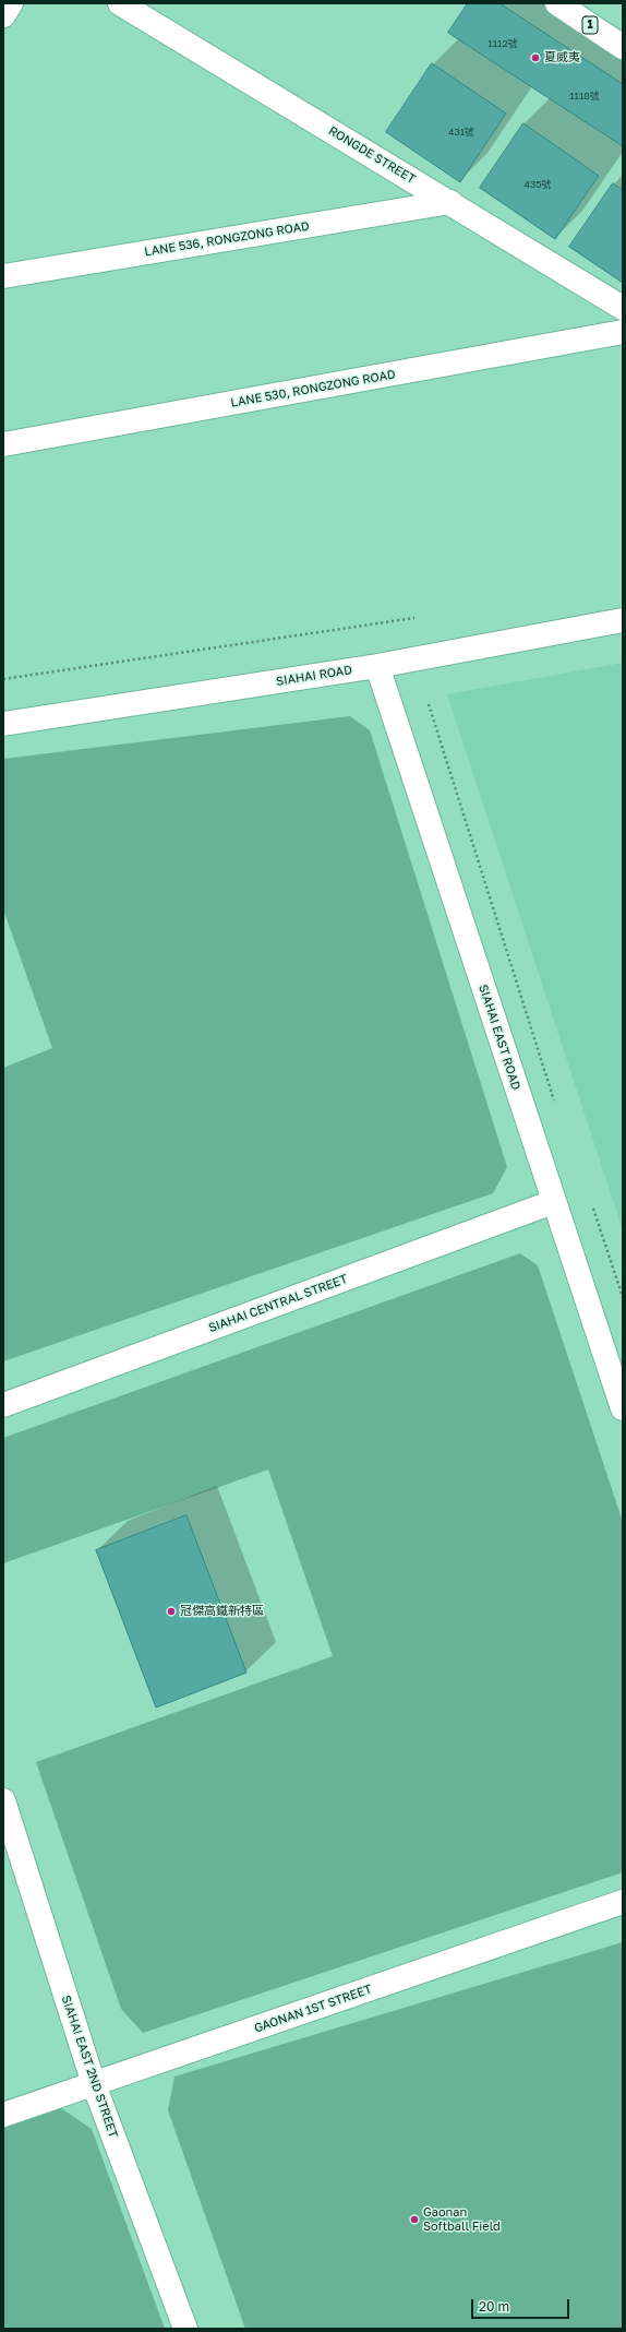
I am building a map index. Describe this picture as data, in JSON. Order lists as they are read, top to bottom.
{
  "streets": {
    "street": [
      "1",
      "RONGDE STREET",
      "LANE 536, RONGZONG ROAD",
      "LANE 530, RONGZONG ROAD",
      "SIAHAI ROAD",
      "SIAHAI EAST ROAD",
      "SIAHAI CENTRAL STREET",
      "GAONAN 1ST STREET",
      "SIAHAI EAST 2ND STREET"
    ]
  },
  "crossings": [
    ["RONGDE STREET", "LANE 536, RONGZONG ROAD"],
    ["SIAHAI ROAD", "SIAHAI EAST ROAD"],
    ["SIAHAI EAST ROAD", "SIAHAI CENTRAL STREET"],
    ["GAONAN 1ST STREET", "SIAHAI EAST 2ND STREET"]
  ],
  "places": ["夏威夷", "冠傑高鐵新特區", "Gaonan Softball Field"],
  "house_numbers": [
    "1112號",
    "1118號",
    "431號",
    "435號"
  ],
  "scale_bar": "20 m"
}
